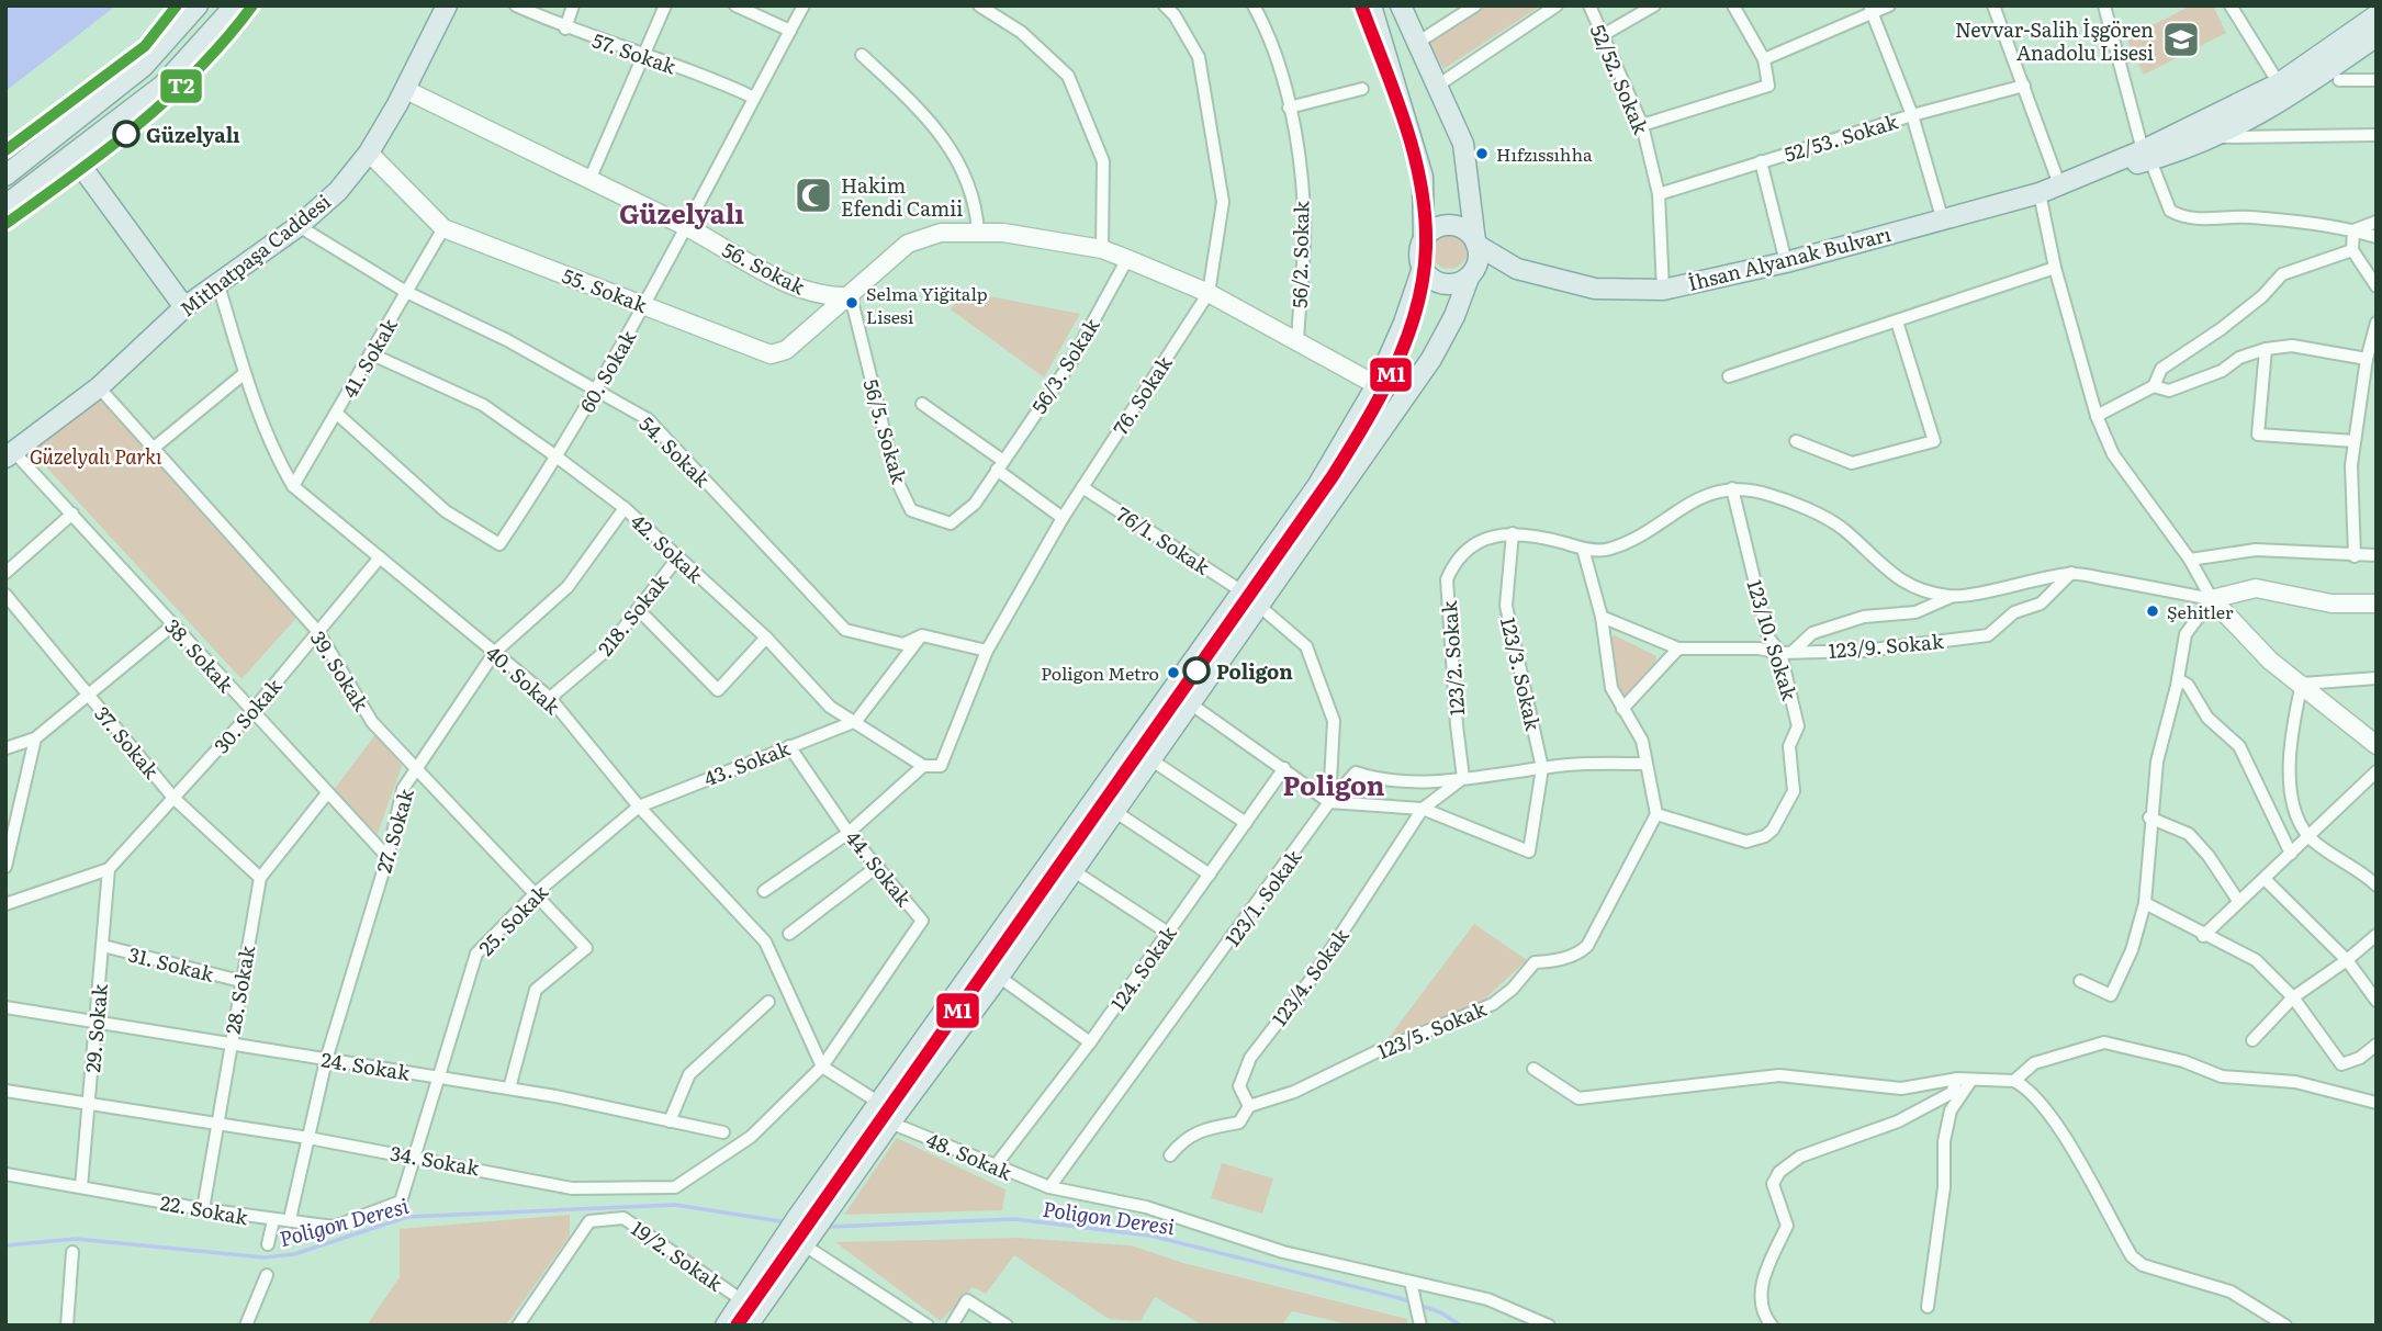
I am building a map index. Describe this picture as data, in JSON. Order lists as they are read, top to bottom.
{
  "streets": {
    "main road": ["Mithatpaşa Caddesi", "İhsan Alyanak Bulvarı"],
    "street": [
      "57. Sokak",
      "52/52. Sokak",
      "52/53. Sokak",
      "56/2. Sokak",
      "56. Sokak",
      "55. Sokak",
      "41. Sokak",
      "56/3. Sokak",
      "60. Sokak",
      "76. Sokak",
      "56/5. Sokak",
      "54. Sokak",
      "76/1. Sokak",
      "42. Sokak",
      "218. Sokak",
      "123/10. Sokak",
      "123/9. Sokak",
      "38. Sokak",
      "123/2. Sokak",
      "39. Sokak",
      "123/3. Sokak",
      "40. Sokak",
      "30. Sokak",
      "37. Sokak",
      "43. Sokak",
      "27. Sokak",
      "44. Sokak",
      "123/1. Sokak",
      "25. Sokak",
      "31. Sokak",
      "124. Sokak",
      "123/4. Sokak",
      "28. Sokak",
      "29. Sokak",
      "123/5. Sokak",
      "24. Sokak",
      "48. Sokak",
      "34. Sokak",
      "22. Sokak",
      "19/2. Sokak"
    ]
  },
  "crossings": [
    ["57. Sokak", "60. Sokak"],
    ["52/52. Sokak", "52/53. Sokak"],
    ["52/52. Sokak", "İhsan Alyanak Bulvarı"],
    ["Mithatpaşa Caddesi", "56. Sokak"],
    ["Mithatpaşa Caddesi", "55. Sokak"],
    ["Mithatpaşa Caddesi", "54. Sokak"],
    ["Mithatpaşa Caddesi", "38. Sokak"],
    ["Mithatpaşa Caddesi", "39. Sokak"],
    ["Mithatpaşa Caddesi", "40. Sokak"],
    ["56. Sokak", "55. Sokak"],
    ["56. Sokak", "60. Sokak"],
    ["56. Sokak", "56/5. Sokak"],
    ["55. Sokak", "41. Sokak"],
    ["55. Sokak", "60. Sokak"],
    ["55. Sokak", "56/5. Sokak"],
    ["41. Sokak", "60. Sokak"],
    ["41. Sokak", "54. Sokak"],
    ["41. Sokak", "42. Sokak"],
    ["41. Sokak", "40. Sokak"],
    ["56/3. Sokak", "56/5. Sokak"],
    ["60. Sokak", "54. Sokak"],
    ["60. Sokak", "42. Sokak"],
    ["76. Sokak", "54. Sokak"],
    ["76. Sokak", "76/1. Sokak"],
    ["76. Sokak", "42. Sokak"],
    ["42. Sokak", "218. Sokak"],
    ["42. Sokak", "43. Sokak"],
    ["42. Sokak", "27. Sokak"],
    ["218. Sokak", "40. Sokak"],
    ["123/10. Sokak", "123/9. Sokak"],
    ["123/10. Sokak", "123/5. Sokak"],
    ["123/9. Sokak", "123/5. Sokak"],
    ["38. Sokak", "30. Sokak"],
    ["38. Sokak", "27. Sokak"],
    ["38. Sokak", "28. Sokak"],
    ["123/2. Sokak", "123/3. Sokak"],
    ["123/2. Sokak", "123/4. Sokak"],
    ["39. Sokak", "30. Sokak"],
    ["39. Sokak", "27. Sokak"],
    ["39. Sokak", "25. Sokak"],
    ["39. Sokak", "24. Sokak"],
    ["40. Sokak", "30. Sokak"],
    ["40. Sokak", "43. Sokak"],
    ["40. Sokak", "27. Sokak"],
    ["40. Sokak", "44. Sokak"],
    ["40. Sokak", "25. Sokak"],
    ["40. Sokak", "34. Sokak"],
    ["30. Sokak", "37. Sokak"],
    ["30. Sokak", "29. Sokak"],
    ["37. Sokak", "28. Sokak"],
    ["43. Sokak", "44. Sokak"],
    ["43. Sokak", "25. Sokak"],
    ["27. Sokak", "24. Sokak"],
    ["27. Sokak", "34. Sokak"],
    ["27. Sokak", "22. Sokak"],
    ["44. Sokak", "34. Sokak"],
    ["123/1. Sokak", "48. Sokak"],
    ["25. Sokak", "24. Sokak"],
    ["25. Sokak", "34. Sokak"],
    ["25. Sokak", "22. Sokak"],
    ["31. Sokak", "28. Sokak"],
    ["31. Sokak", "29. Sokak"],
    ["124. Sokak", "48. Sokak"],
    ["123/4. Sokak", "123/5. Sokak"],
    ["28. Sokak", "24. Sokak"],
    ["28. Sokak", "34. Sokak"],
    ["28. Sokak", "22. Sokak"],
    ["29. Sokak", "24. Sokak"],
    ["29. Sokak", "34. Sokak"],
    ["29. Sokak", "22. Sokak"],
    ["34. Sokak", "22. Sokak"]
  ],
  "districts": ["Güzelyalı", "Poligon"],
  "water": ["Poligon Deresi"],
  "parks": ["Güzelyalı Parkı"],
  "places": {
    "school or university": ["Nevvar-Salih İşgören Anadolu Lisesi"],
    "other": [
      "Güzelyalı",
      "Hıfzıssıhha",
      "Selma Yiğitalp Lisesi",
      "Şehitler",
      "Poligon",
      "Poligon Metro"
    ],
    "mosque": ["Hakim Efendi Camii"]
  },
  "lines": ["transit line M1", "transit line T2"]
}
